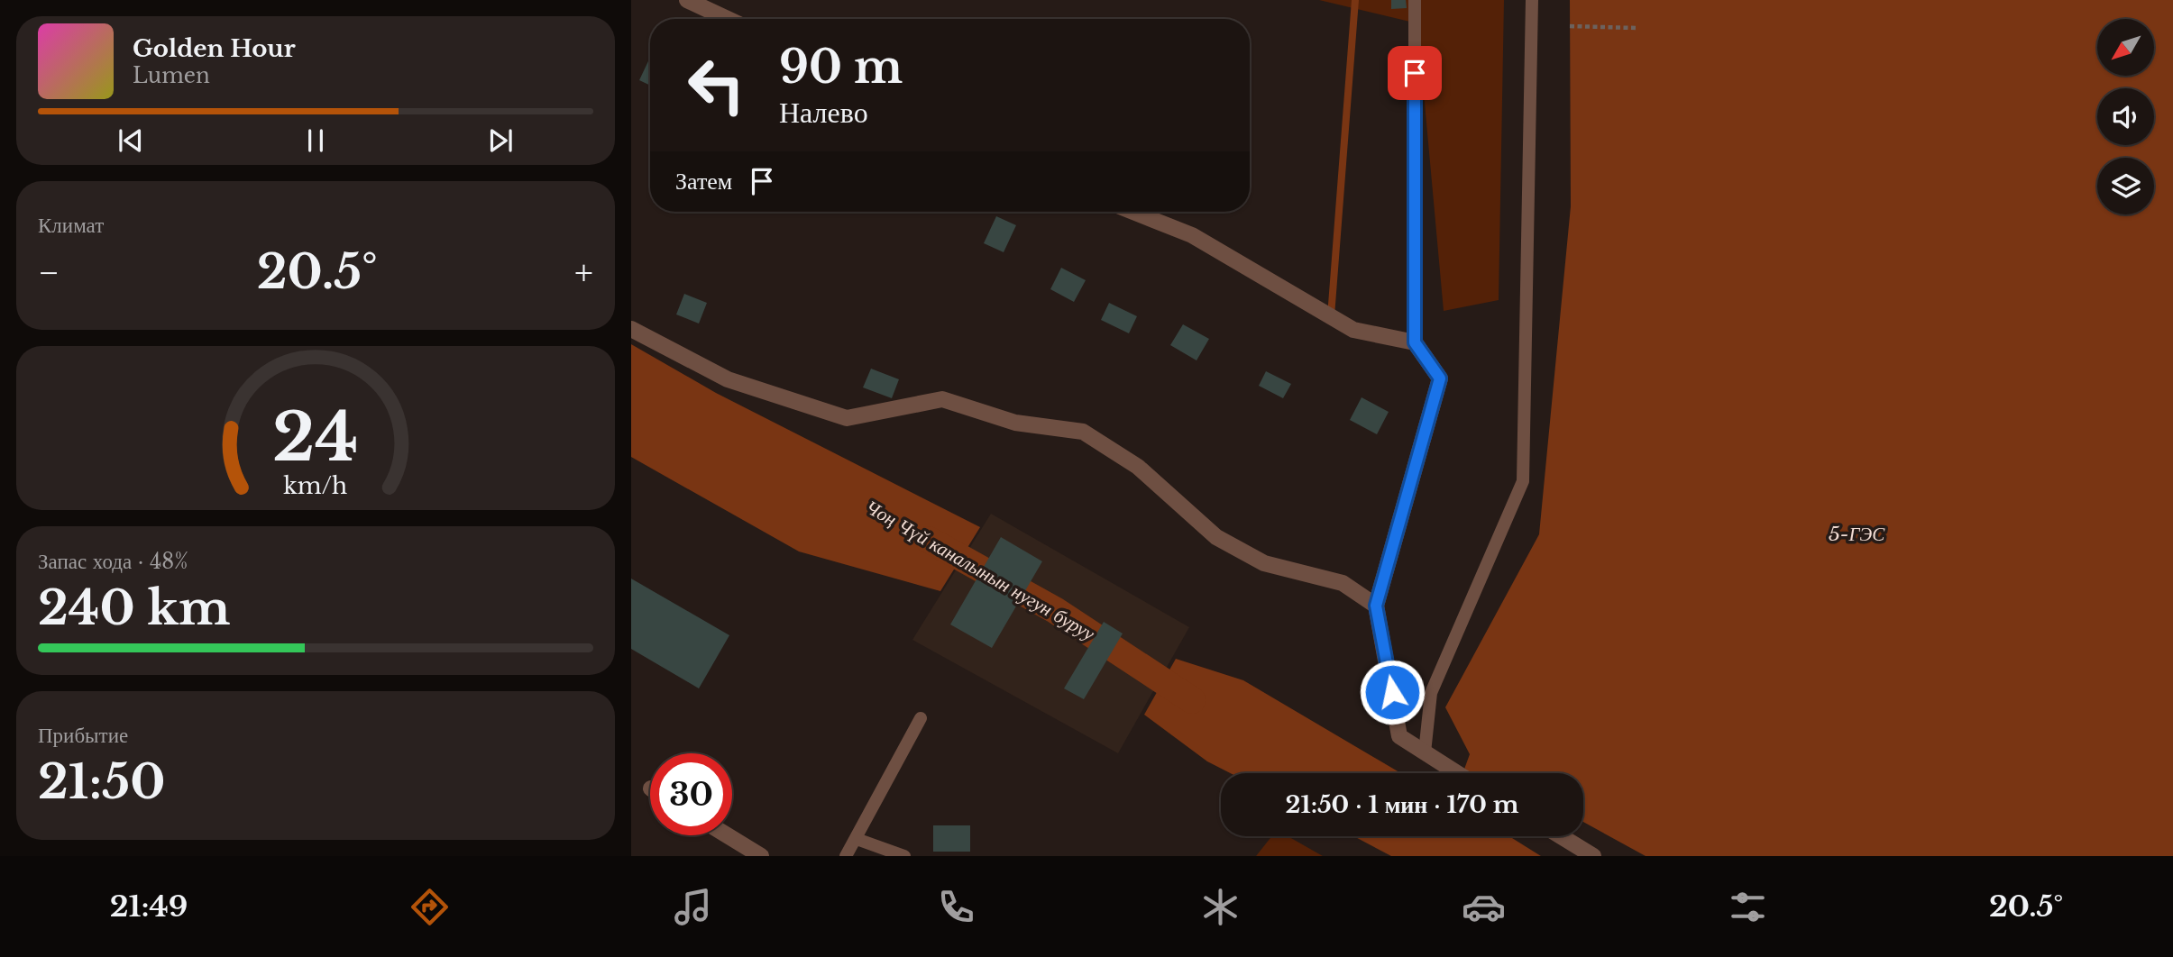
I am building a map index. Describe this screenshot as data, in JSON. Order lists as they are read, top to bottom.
{
  "water": ["5-ГЭС", "Чоң Чүй каналынын нугун буруу"],
  "north": "bottom left",
  "page": {
    "turn": ["90 m", "Налево"],
    "song": ["Golden Hour", "Lumen"],
    "then": "Затем",
    "tile": [
      "Климат",
      ["Запас хода · 48%", "240 km"],
      ["Прибытие", "21:50"]
    ],
    "heat": ["−", "20.5°", "+"],
    "limit": "30",
    "trip": "21:50 · 1 мин · 170 m",
    "tabs": ["21:49", "20.5°"],
    "gauge": ["24", "km/h"]
  }
}
